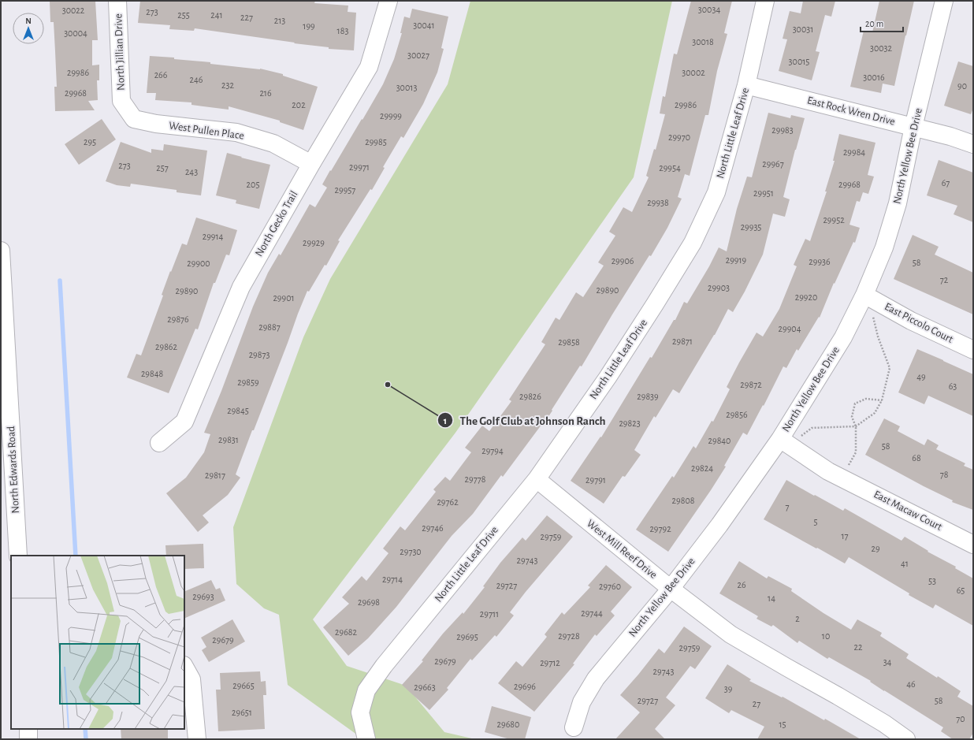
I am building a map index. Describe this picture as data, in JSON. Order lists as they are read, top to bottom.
{
  "streets": {
    "street": [
      "North Jillian Drive",
      "East Rock Wren Drive",
      "West Pullen Place",
      "North Little Leaf Drive",
      "North Yellow Bee Drive",
      "North Gecko Trail",
      "East Piccolo Court",
      "North Edwards Road",
      "East Macaw Court",
      "West Mill Reef Drive"
    ]
  },
  "crossings": [
    ["North Jillian Drive", "West Pullen Place"],
    ["East Rock Wren Drive", "North Little Leaf Drive"],
    ["East Rock Wren Drive", "North Yellow Bee Drive"],
    ["West Pullen Place", "North Gecko Trail"],
    ["North Little Leaf Drive", "West Mill Reef Drive"],
    ["North Yellow Bee Drive", "East Piccolo Court"],
    ["North Yellow Bee Drive", "East Macaw Court"],
    ["North Yellow Bee Drive", "West Mill Reef Drive"]
  ],
  "places": ["The Golf Club at Johnson Ranch"],
  "house_numbers": [
    "30034",
    "30022",
    "273",
    "255",
    "241",
    "227",
    "213",
    "30041",
    "199",
    "30031",
    "183",
    "30004",
    "30018",
    "30032",
    "30027",
    "30015",
    "29986",
    "30002",
    "266",
    "30016",
    "246",
    "232",
    "90",
    "30013",
    "29968",
    "216",
    "202",
    "29986",
    "29999",
    "29983",
    "29970",
    "295",
    "29985",
    "29984",
    "29967",
    "273",
    "29971",
    "257",
    "29954",
    "243",
    "67",
    "205",
    "29968",
    "29957",
    "29951",
    "29938",
    "29952",
    "29935",
    "29914",
    "29929",
    "29919",
    "29906",
    "29936",
    "58",
    "29900",
    "72",
    "29903",
    "29890",
    "29890",
    "29920",
    "29901",
    "29876",
    "29887",
    "29904",
    "29871",
    "29858",
    "29862",
    "29873",
    "29848",
    "49",
    "29859",
    "29872",
    "63",
    "29826",
    "29839",
    "29845",
    "29856",
    "29823",
    "29831",
    "29840",
    "58",
    "29794",
    "68",
    "29824",
    "78",
    "29817",
    "29778",
    "29791",
    "29808",
    "29762",
    "7",
    "5",
    "29746",
    "29792",
    "17",
    "29759",
    "29",
    "29730",
    "29743",
    "41",
    "29714",
    "53",
    "26",
    "29727",
    "29760",
    "65",
    "29693",
    "14",
    "29698",
    "29744",
    "29711",
    "2",
    "29682",
    "29728",
    "10",
    "29695",
    "29679",
    "22",
    "29759",
    "29679",
    "34",
    "29712",
    "29743",
    "46",
    "29665",
    "29696",
    "29663",
    "39",
    "29727",
    "58",
    "27",
    "29651",
    "70",
    "29680",
    "15"
  ],
  "scale_bar": "20 m",
  "north": "top"
}
